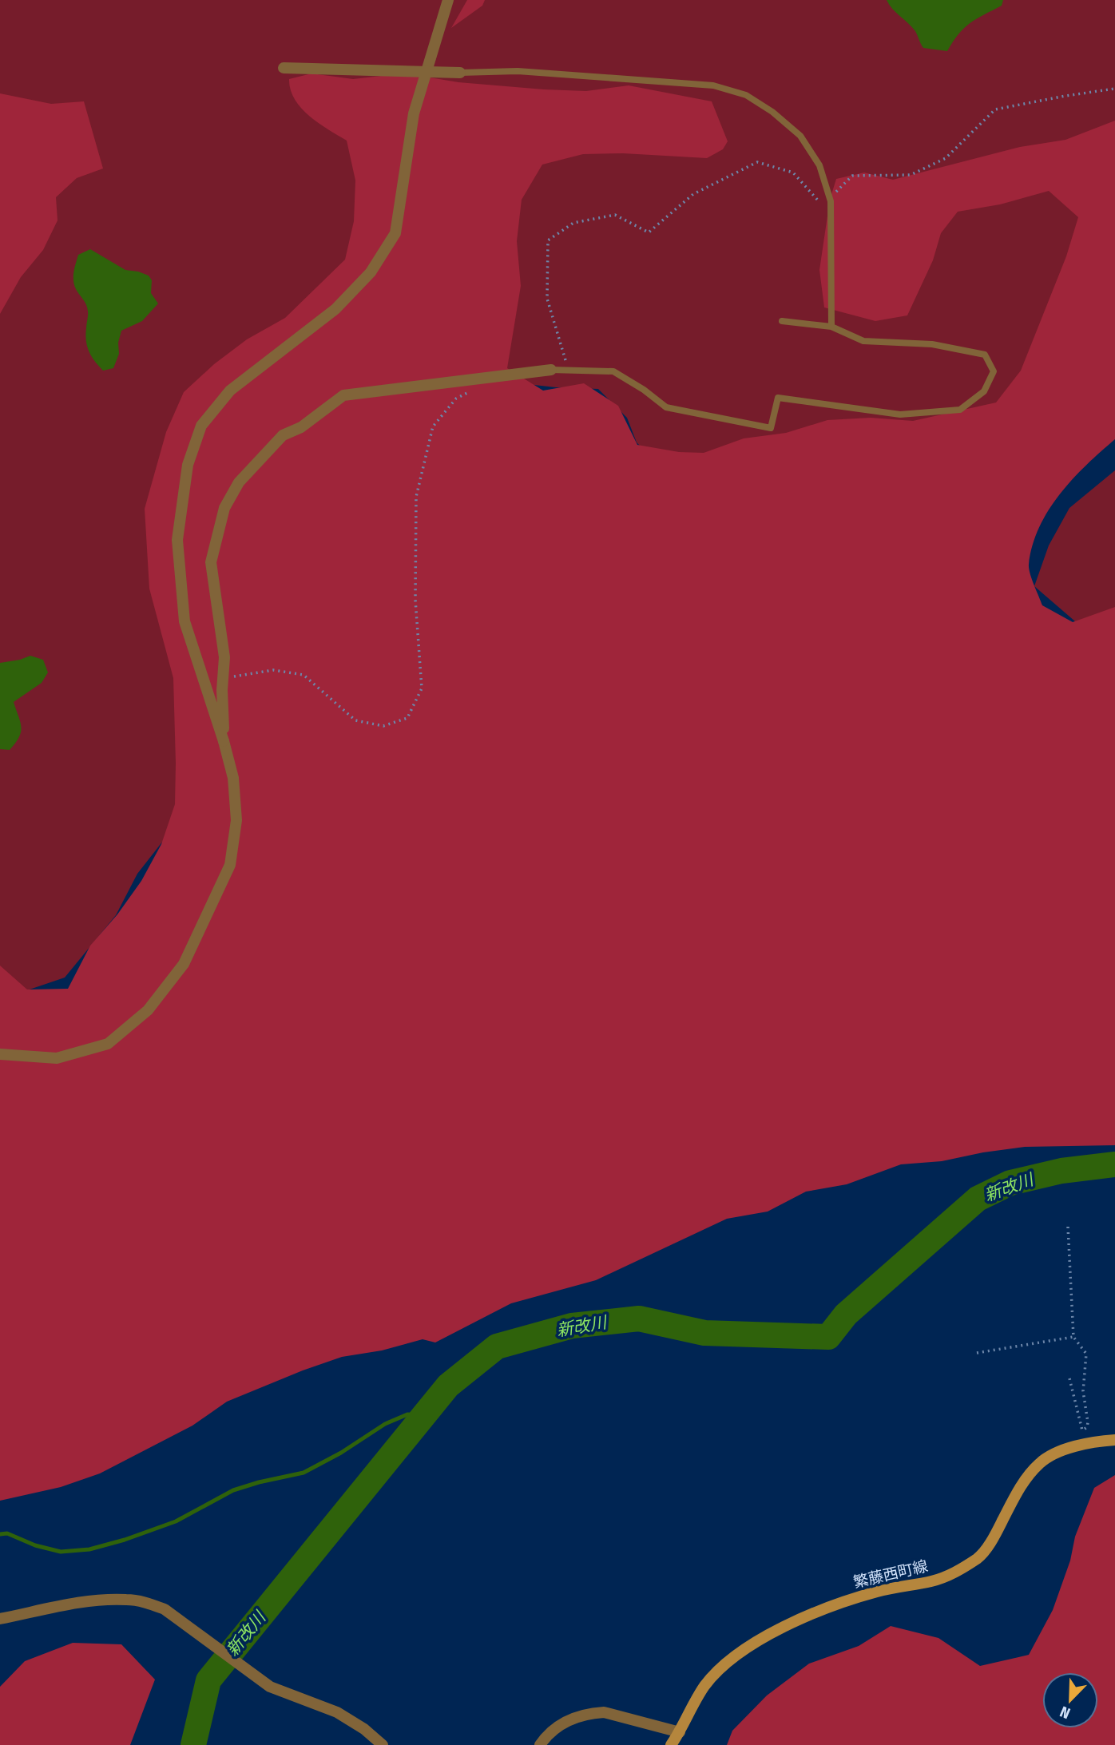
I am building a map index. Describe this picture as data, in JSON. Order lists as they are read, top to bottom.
{
  "streets": {
    "main road": ["繁藤西町線"]
  },
  "water": ["新改川"],
  "north": "bottom left"
}
